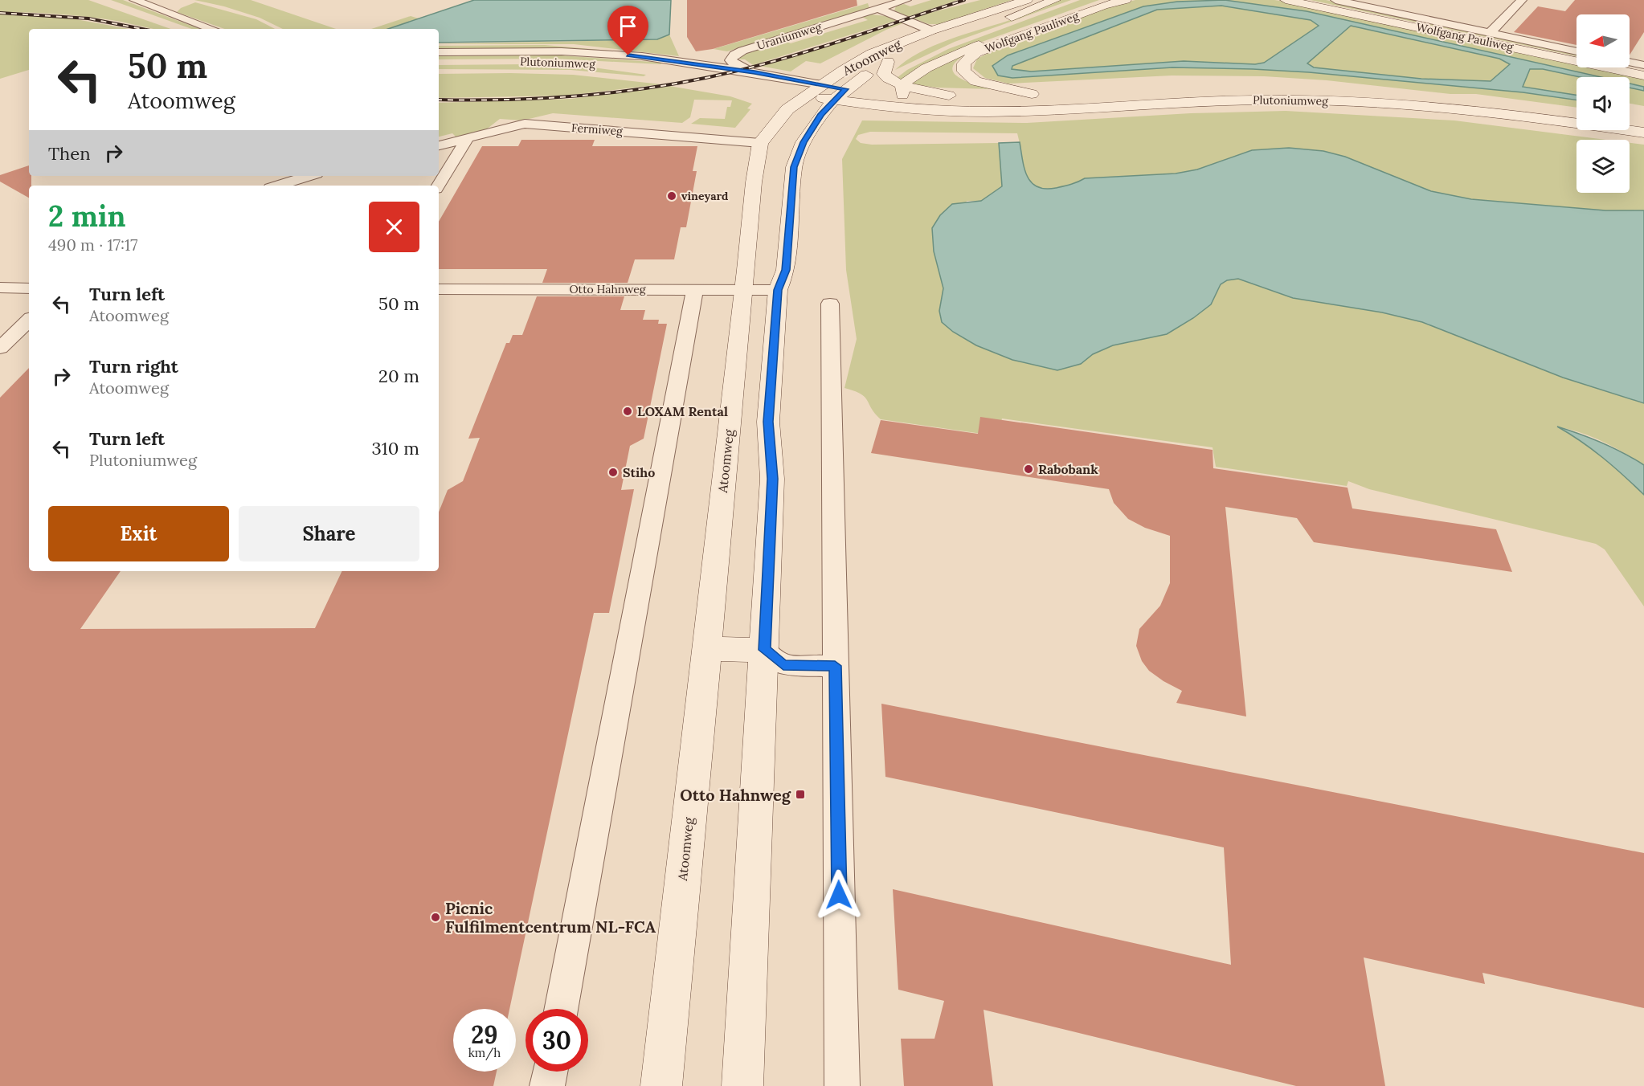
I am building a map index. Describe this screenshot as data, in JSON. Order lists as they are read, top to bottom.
{
  "streets": {
    "main road": ["Wolfgang Pauliweg", "Atoomweg", "Plutoniumweg"],
    "street": ["Uraniumweg", "Fermiweg", "Otto Hahnweg"]
  },
  "crossings": [
    ["Wolfgang Pauliweg", "Plutoniumweg"],
    ["Uraniumweg", "Plutoniumweg"],
    ["Atoomweg", "Plutoniumweg"],
    ["Atoomweg", "Fermiweg"],
    ["Atoomweg", "Otto Hahnweg"]
  ],
  "places": {
    "other": [
      "vineyard",
      "LOXAM Rental",
      "Rabobank",
      "Stiho",
      "Picnic Fulfilmentcentrum NL-FCA"
    ],
    "transit": ["Otto Hahnweg"]
  },
  "north": "left",
  "page": {
    "turn": ["50 m", "Atoomweg"],
    "then": "Then",
    "heading": ["2 min", "490 m · 17:17"],
    "list": [
      {
        "name": "Turn left",
        "note": "Atoomweg",
        "value": "50 m"
      },
      {
        "name": "Turn right",
        "note": "Atoomweg",
        "value": "20 m"
      },
      {
        "name": "Turn left",
        "note": "Plutoniumweg",
        "value": "310 m"
      }
    ],
    "buttons": ["Exit", "Share"],
    "speed": "29 km/h",
    "limit": "30"
  }
}
